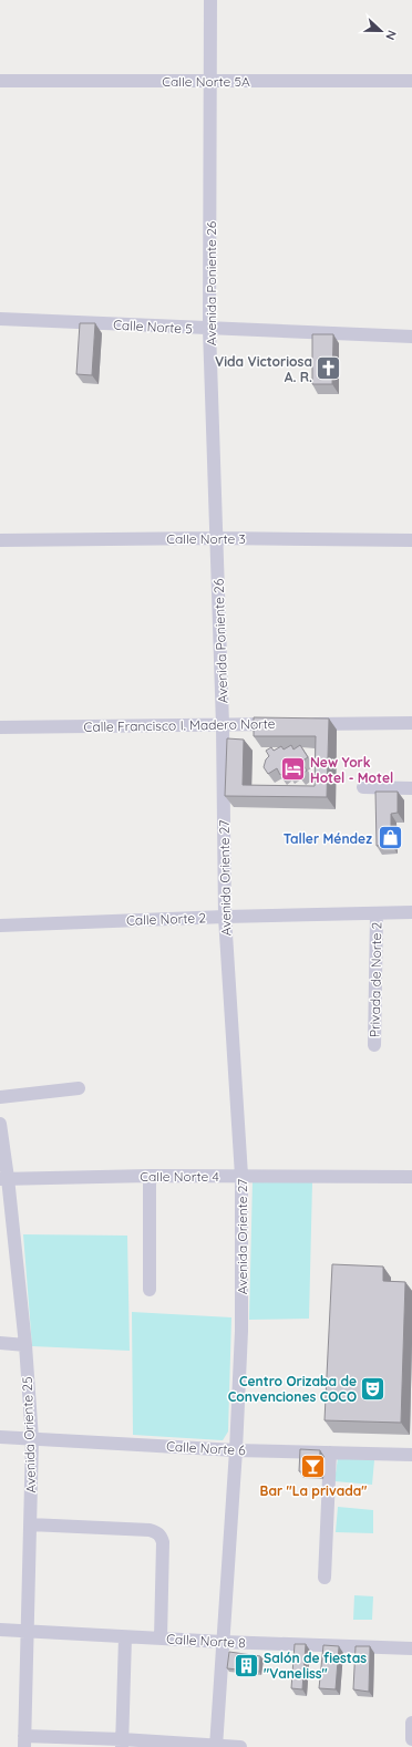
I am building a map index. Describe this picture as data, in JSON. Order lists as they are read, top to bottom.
{
  "streets": {
    "street": [
      "Calle Norte 5A",
      "Avenida Poniente 26",
      "Calle Norte 5",
      "Calle Norte 3",
      "Calle Francisco I. Madero Norte",
      "Avenida Oriente 27",
      "Calle Norte 2",
      "Privada de Norte 2",
      "Calle Norte 4",
      "Avenida Oriente 25",
      "Calle Norte 6",
      "Calle Norte 8"
    ]
  },
  "crossings": [
    ["Calle Norte 5A", "Avenida Poniente 26"],
    ["Avenida Poniente 26", "Calle Norte 5"],
    ["Avenida Poniente 26", "Calle Norte 3"],
    ["Avenida Poniente 26", "Calle Francisco I. Madero Norte"],
    ["Avenida Poniente 26", "Avenida Oriente 27"],
    ["Calle Francisco I. Madero Norte", "Avenida Oriente 27"],
    ["Avenida Oriente 27", "Calle Norte 2"],
    ["Avenida Oriente 27", "Calle Norte 4"],
    ["Avenida Oriente 27", "Calle Norte 6"],
    ["Avenida Oriente 27", "Calle Norte 8"],
    ["Calle Norte 2", "Privada de Norte 2"],
    ["Calle Norte 4", "Avenida Oriente 25"],
    ["Avenida Oriente 25", "Calle Norte 6"],
    ["Avenida Oriente 25", "Calle Norte 8"]
  ],
  "places": {
    "church": ["Vida Victoriosa A. R."],
    "hotel": ["New York Hotel - Motel"],
    "shop": ["Taller Méndez"],
    "theatre": ["Centro Orizaba de Convenciones COCO"],
    "bar": ["Bar \"La privada\""],
    "building": ["Salón de fiestas \"Vaneliss\""]
  },
  "north": "right"
}
